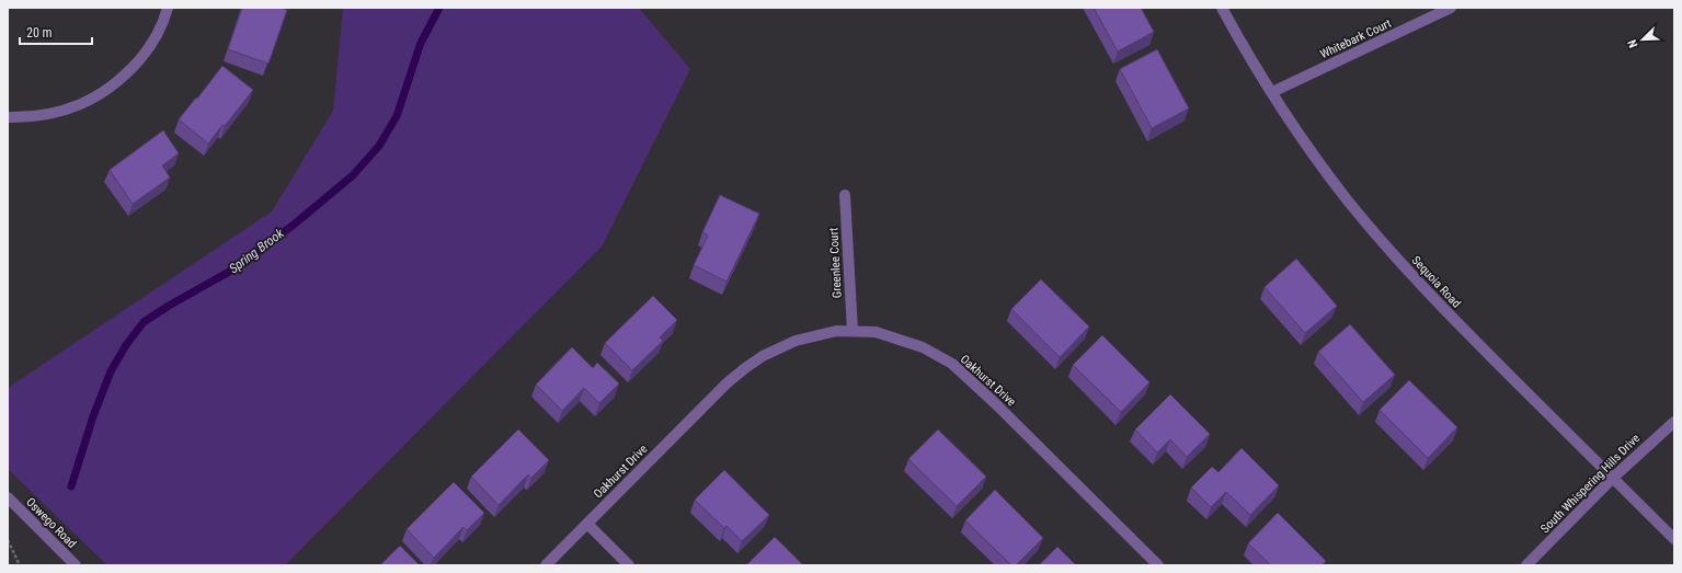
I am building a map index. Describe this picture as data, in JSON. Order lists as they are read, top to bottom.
{
  "streets": {
    "street": [
      "Whitebark Court",
      "Greenlee Court",
      "Sequoia Road",
      "Oakhurst Drive",
      "South Whispering Hills Drive",
      "Oswego Road"
    ]
  },
  "crossings": [
    ["Whitebark Court", "Sequoia Road"],
    ["Greenlee Court", "Oakhurst Drive"],
    ["Sequoia Road", "South Whispering Hills Drive"]
  ],
  "water": ["Spring Brook"],
  "scale_bar": "20 m",
  "north": "bottom left"
}
